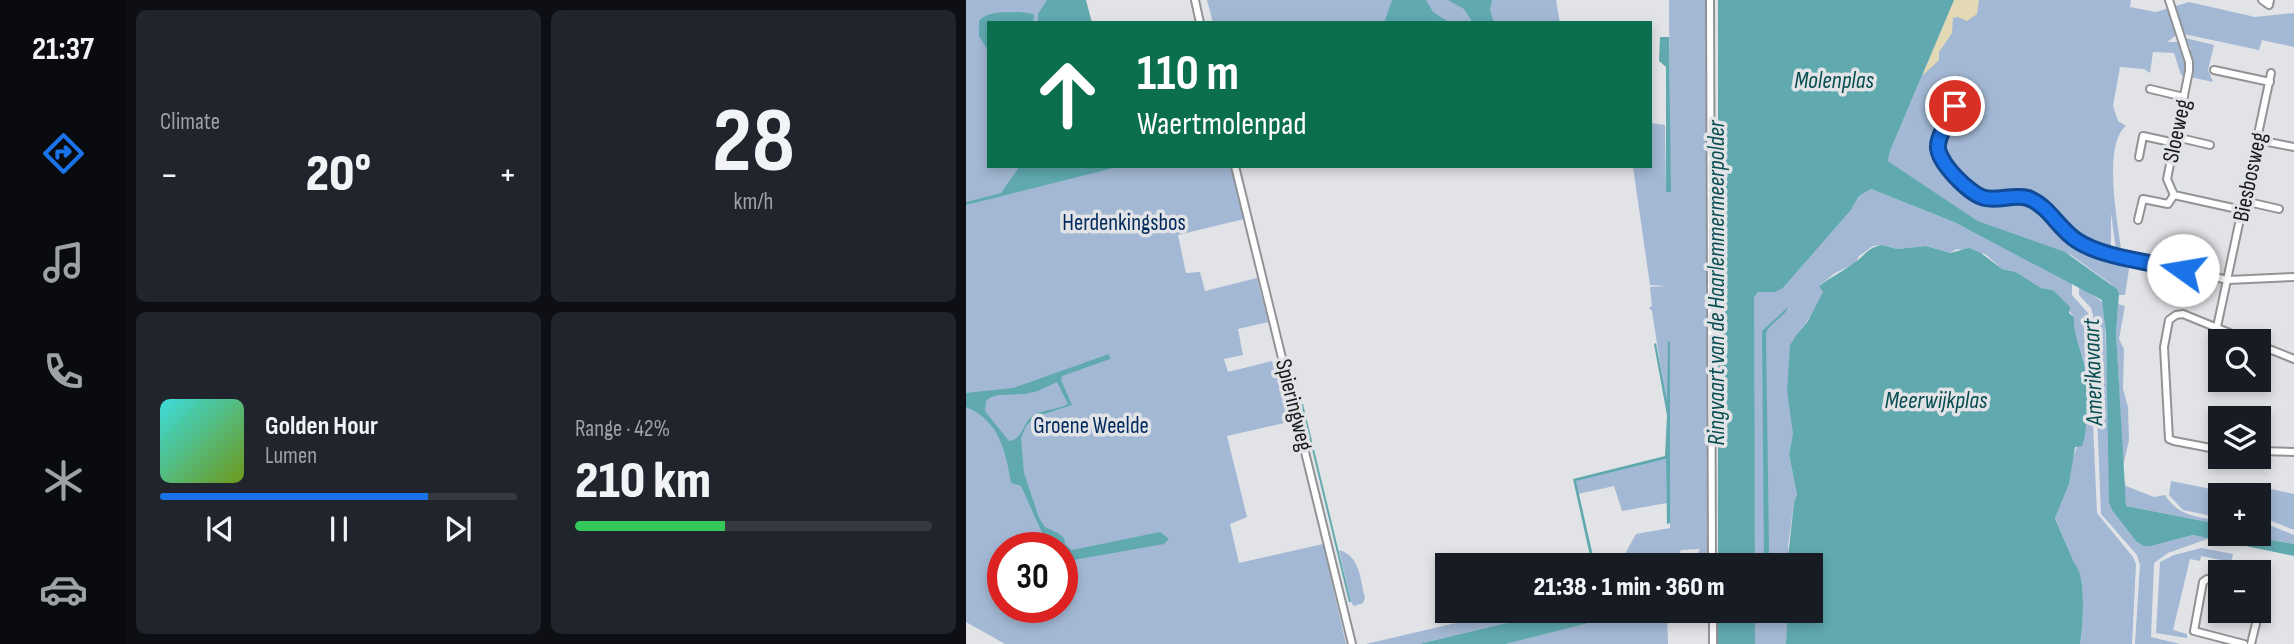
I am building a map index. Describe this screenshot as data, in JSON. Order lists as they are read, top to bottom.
{
  "streets": {
    "street": ["Sloeweg", "Biesbosweg", "Spieringweg"]
  },
  "crossings": [
    ["Sloeweg", "Biesbosweg"]
  ],
  "water": [
    "Molenplas",
    "Ringvaart van de Haarlemmermeerpolder",
    "Amerikavaart",
    "Meerwijkplas"
  ],
  "parks": ["Herdenkingsbos", "Groene Weelde"],
  "page": {
    "tabs": "21:37",
    "tile": [
      "Climate",
      ["28", "km/h"],
      ["Range · 42%", "210 km"]
    ],
    "turn": ["110 m", "Waertmolenpad"],
    "heat": ["−", "20°", "+"],
    "map_buttons": ["+", "−"],
    "song": ["Golden Hour", "Lumen"],
    "limit": "30",
    "trip": "21:38 · 1 min · 360 m"
  }
}
